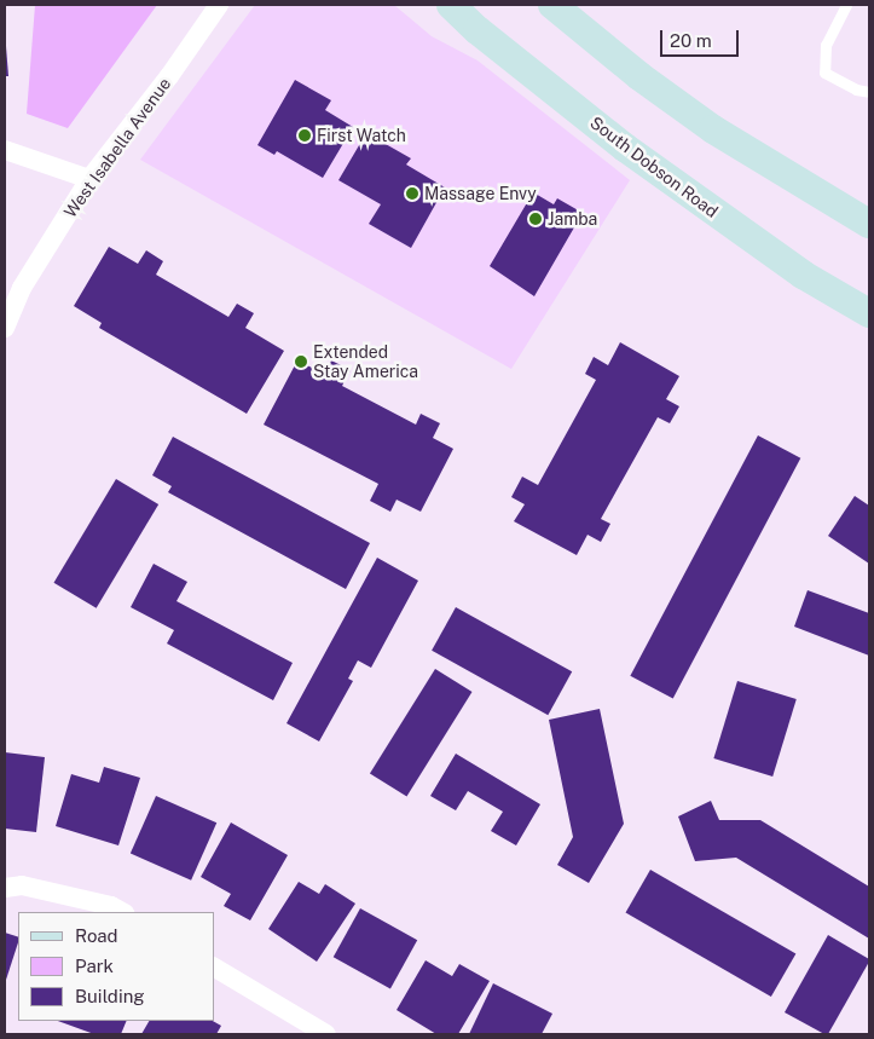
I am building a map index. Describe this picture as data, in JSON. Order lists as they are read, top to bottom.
{
  "streets": {
    "main road": ["South Dobson Road"],
    "street": ["West Isabella Avenue"]
  },
  "places": [
    "First Watch",
    "Massage Envy",
    "Jamba",
    "Extended Stay America"
  ],
  "legend": ["Road", "Park", "Building"],
  "scale_bar": "20 m"
}
